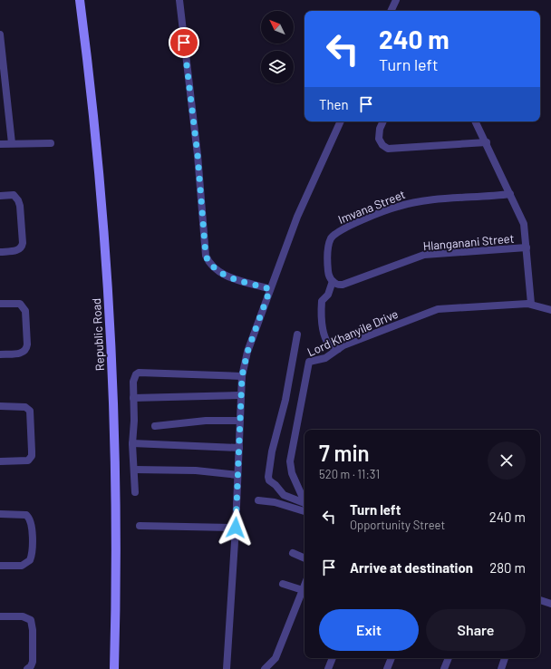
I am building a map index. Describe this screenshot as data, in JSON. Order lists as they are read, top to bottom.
{
  "streets": {
    "street": [
      "Imvana Street",
      "Hlanganani Street",
      "Lord Khanyile Drive",
      "Republic Road"
    ]
  },
  "crossings": [
    ["Imvana Street", "Hlanganani Street"]
  ],
  "north": "top left",
  "page": {
    "turn": ["240 m", "Turn left"],
    "then": "Then",
    "heading": ["7 min", "520 m · 11:31"],
    "list": [
      {
        "name": "Turn left",
        "note": "Opportunity Street",
        "value": "240 m"
      },
      {
        "name": "Arrive at destination",
        "value": "280 m"
      }
    ],
    "buttons": ["Exit", "Share"]
  }
}
